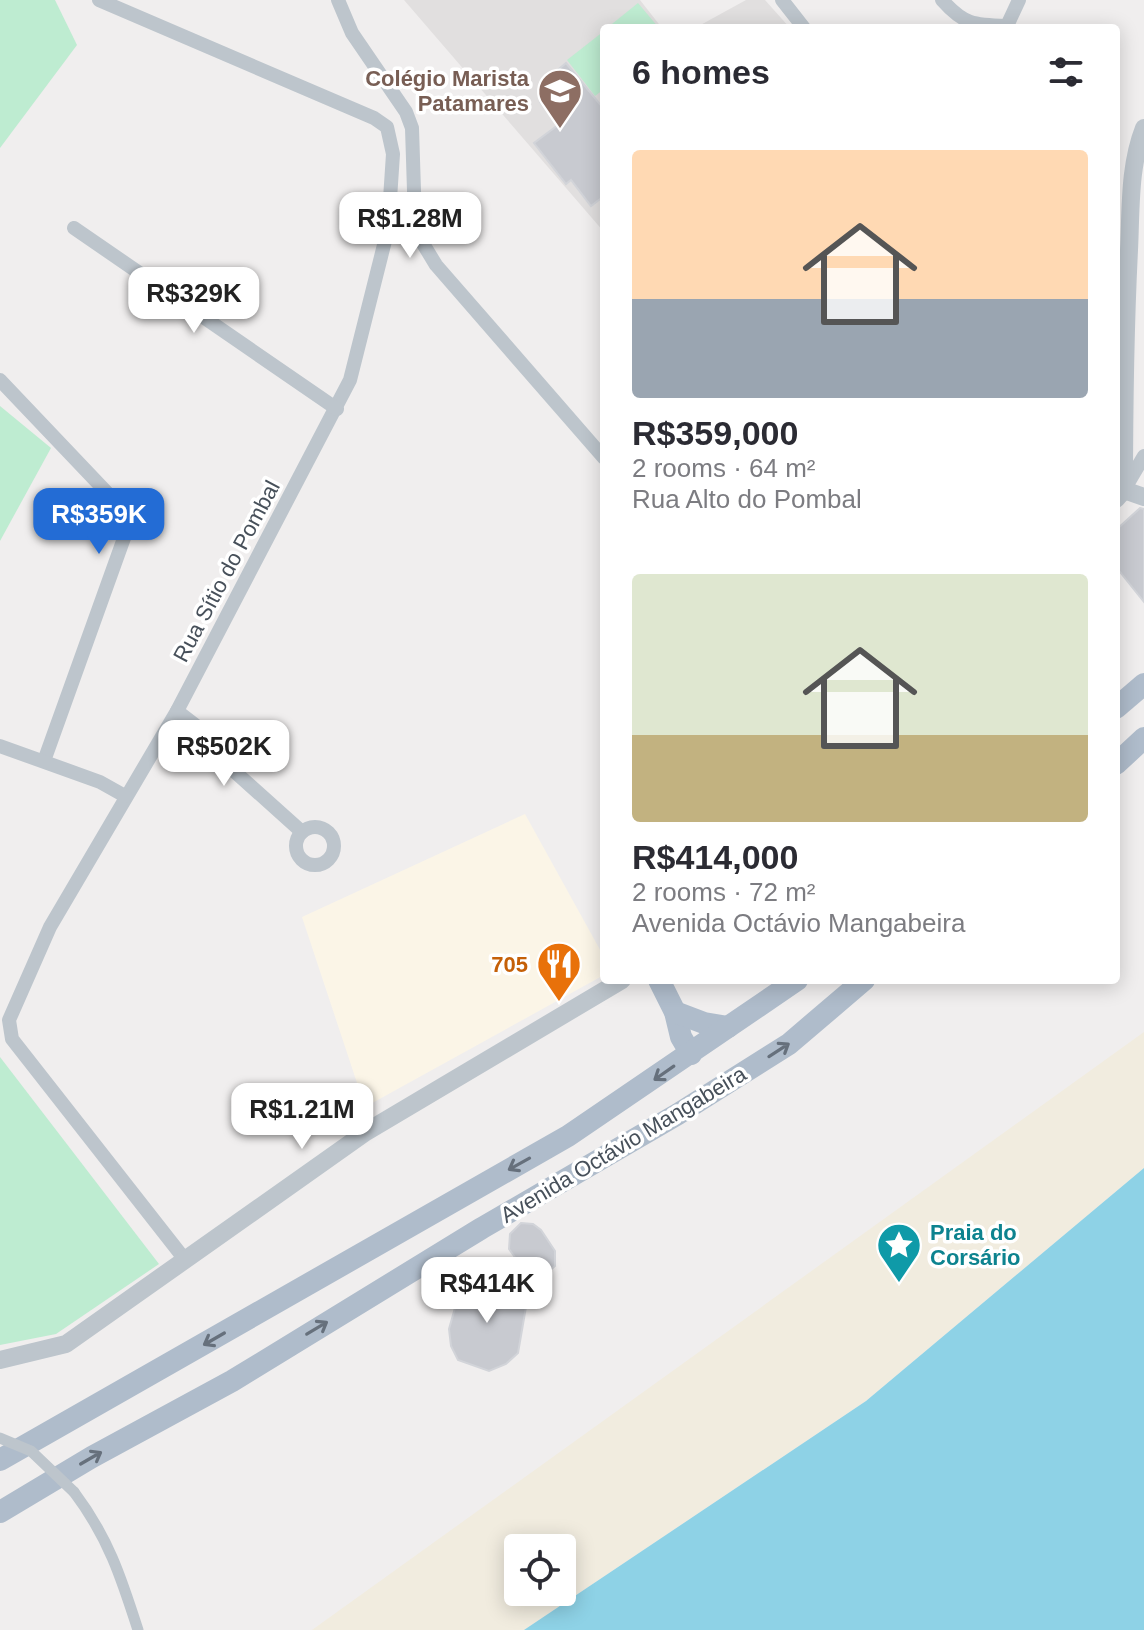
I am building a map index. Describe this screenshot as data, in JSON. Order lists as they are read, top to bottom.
{
  "streets": {
    "main road": ["Avenida Octávio Mangabeira"],
    "street": ["Rua Sítio do Pombal"]
  },
  "places": {
    "school or university": ["Colégio Marista Patamares"],
    "restaurant": ["705"],
    "place": ["Praia do Corsário"]
  },
  "page": {
    "heading": "6 homes",
    "list": [
      {
        "name": "R$359,000",
        "note": "2 rooms · 64 m² · Rua Alto do Pombal"
      },
      {
        "name": "R$414,000",
        "note": "2 rooms · 72 m² · Avenida Octávio Mangabeira"
      }
    ],
    "price": [
      "R$1.28M",
      "R$329K",
      "R$359K",
      "R$502K",
      "R$1.21M",
      "R$414K"
    ]
  }
}
